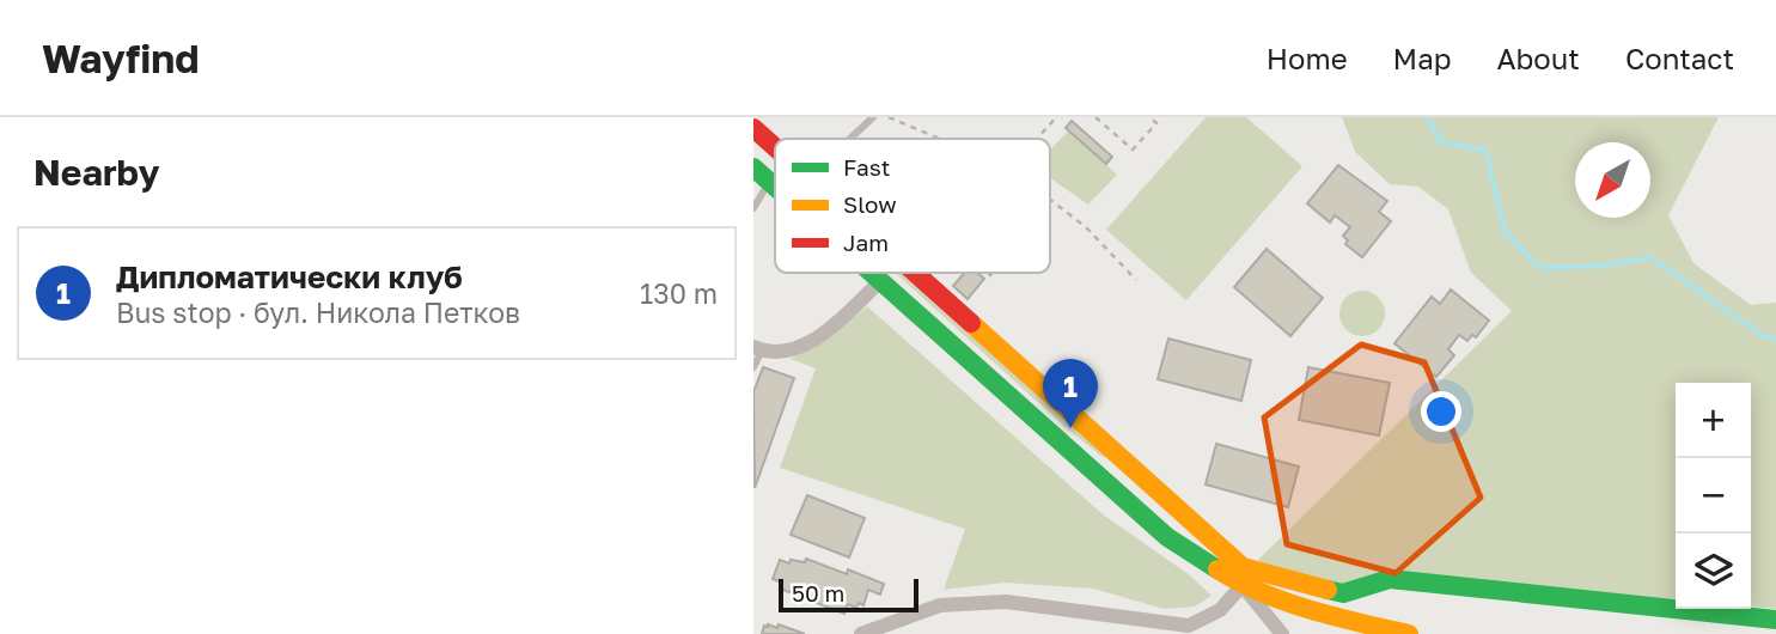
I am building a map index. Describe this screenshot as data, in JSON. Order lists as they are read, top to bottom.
{
  "legend": ["Fast", "Slow", "Jam"],
  "scale_bar": "50 m",
  "north": "bottom left",
  "page": {
    "header": "Wayfind",
    "nav": [
      "Home",
      "Map",
      "About",
      "Contact"
    ],
    "heading": "Nearby",
    "list": [
      {
        "mark": "1",
        "name": "Дипломатически клуб",
        "note": "Bus stop · бул. Никола Петков",
        "value": "130 m"
      }
    ],
    "pins": "1",
    "map_buttons": ["+", "−"],
    "scale": "50 m"
  }
}
